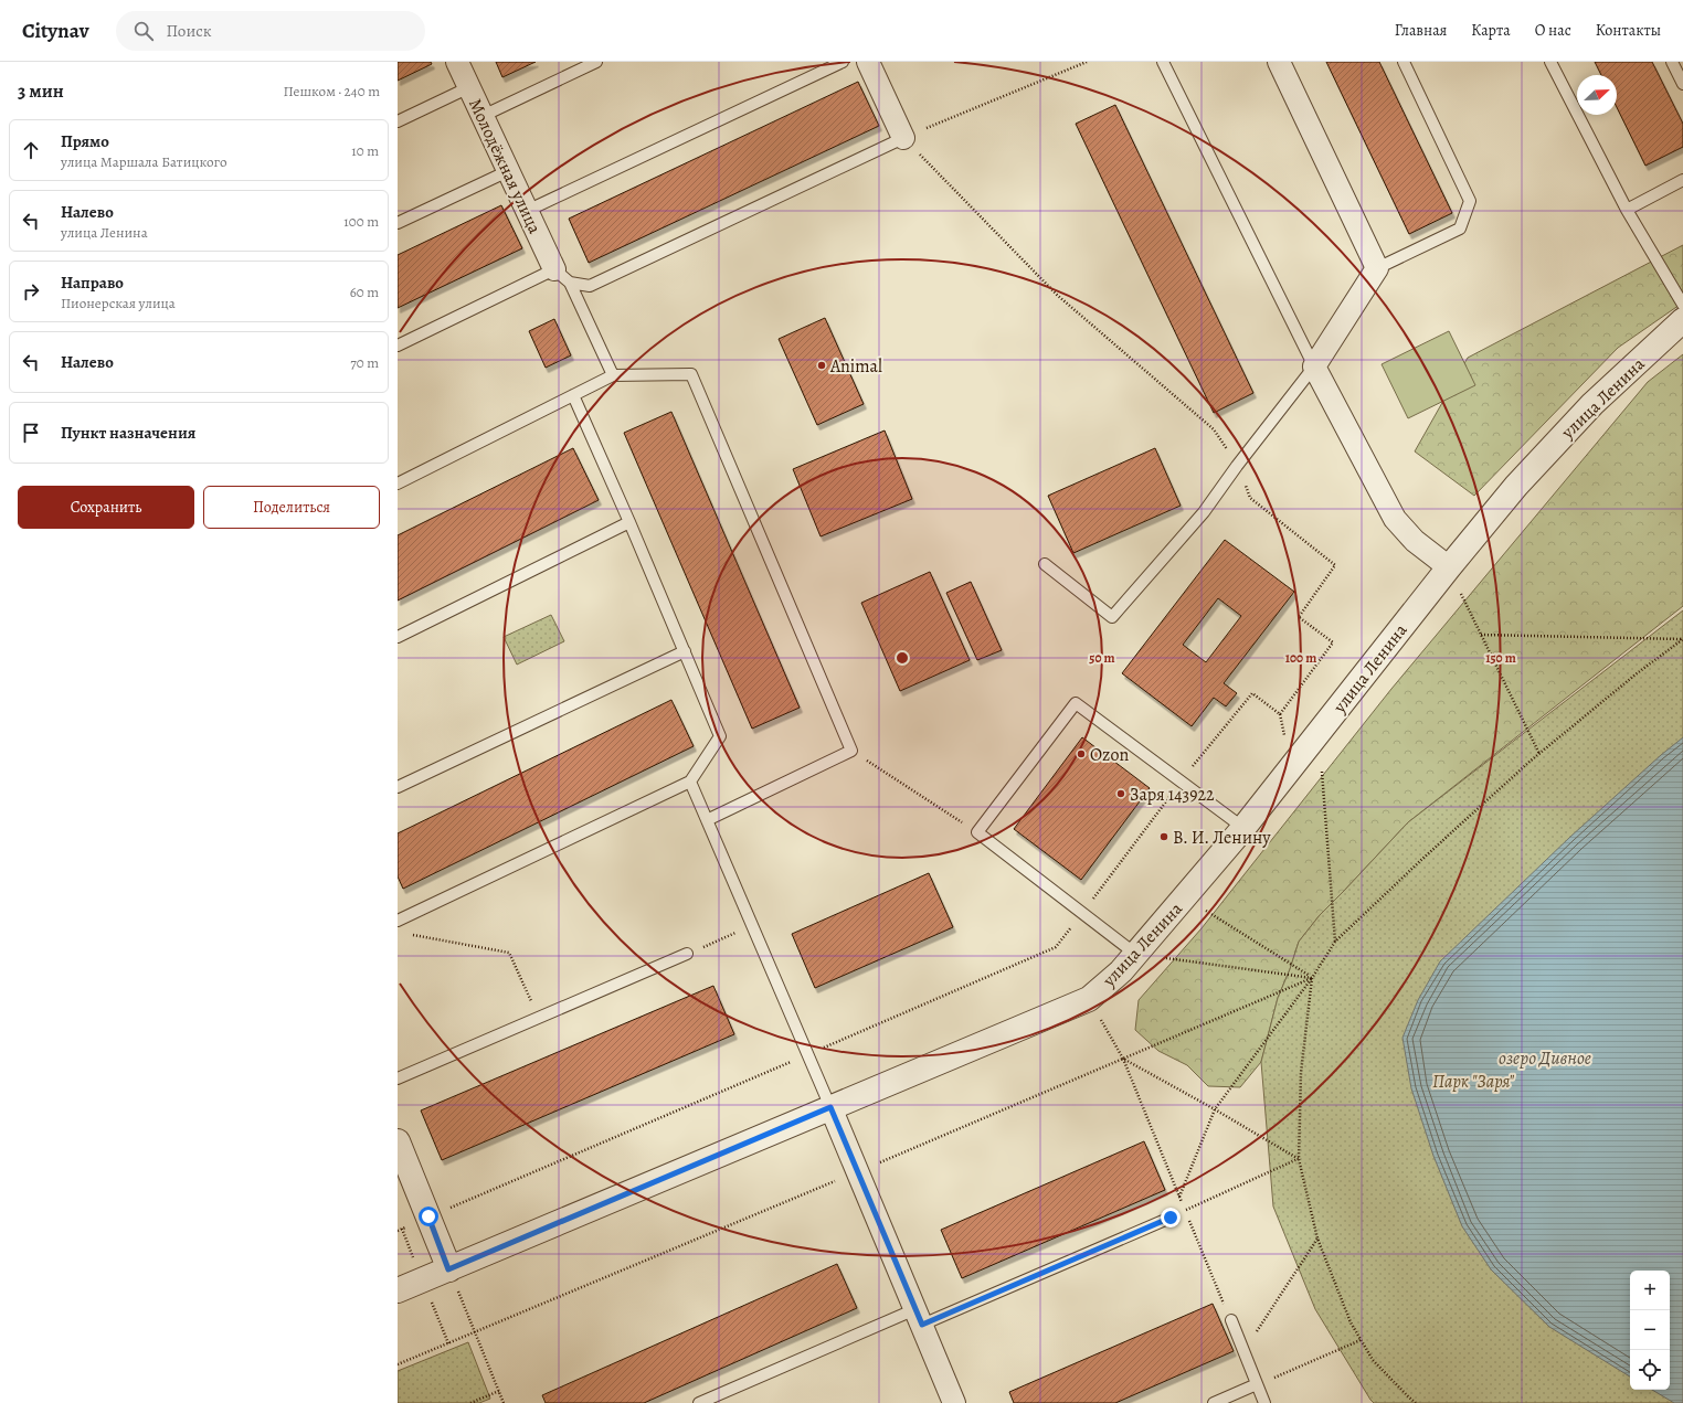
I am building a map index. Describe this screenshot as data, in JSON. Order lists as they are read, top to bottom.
{
  "streets": {
    "street": ["Молодёжная улица", "улица Ленина"]
  },
  "water": ["озеро Дивное"],
  "parks": ["Парк \"Заря\""],
  "places": [
    "Animal",
    "Ozon",
    "Заря 143922",
    "В. И. Ленину"
  ],
  "north": "top right",
  "page": {
    "header": "Citynav",
    "search": "Поиск",
    "nav": [
      "Главная",
      "Карта",
      "О нас",
      "Контакты"
    ],
    "heading": ["3 мин", "Пешком · 240 m"],
    "list": [
      ["Прямо", "улица Маршала Батицкого", "10 m"],
      ["Налево", "улица Ленина", "100 m"],
      ["Направо", "Пионерская улица", "60 m"],
      ["Налево", "70 m"],
      "Пункт назначения"
    ],
    "buttons": ["Сохранить", "Поделиться"],
    "map_buttons": ["+", "−"]
  },
  "rings": ["50 m", "100 m", "150 m"]
}
